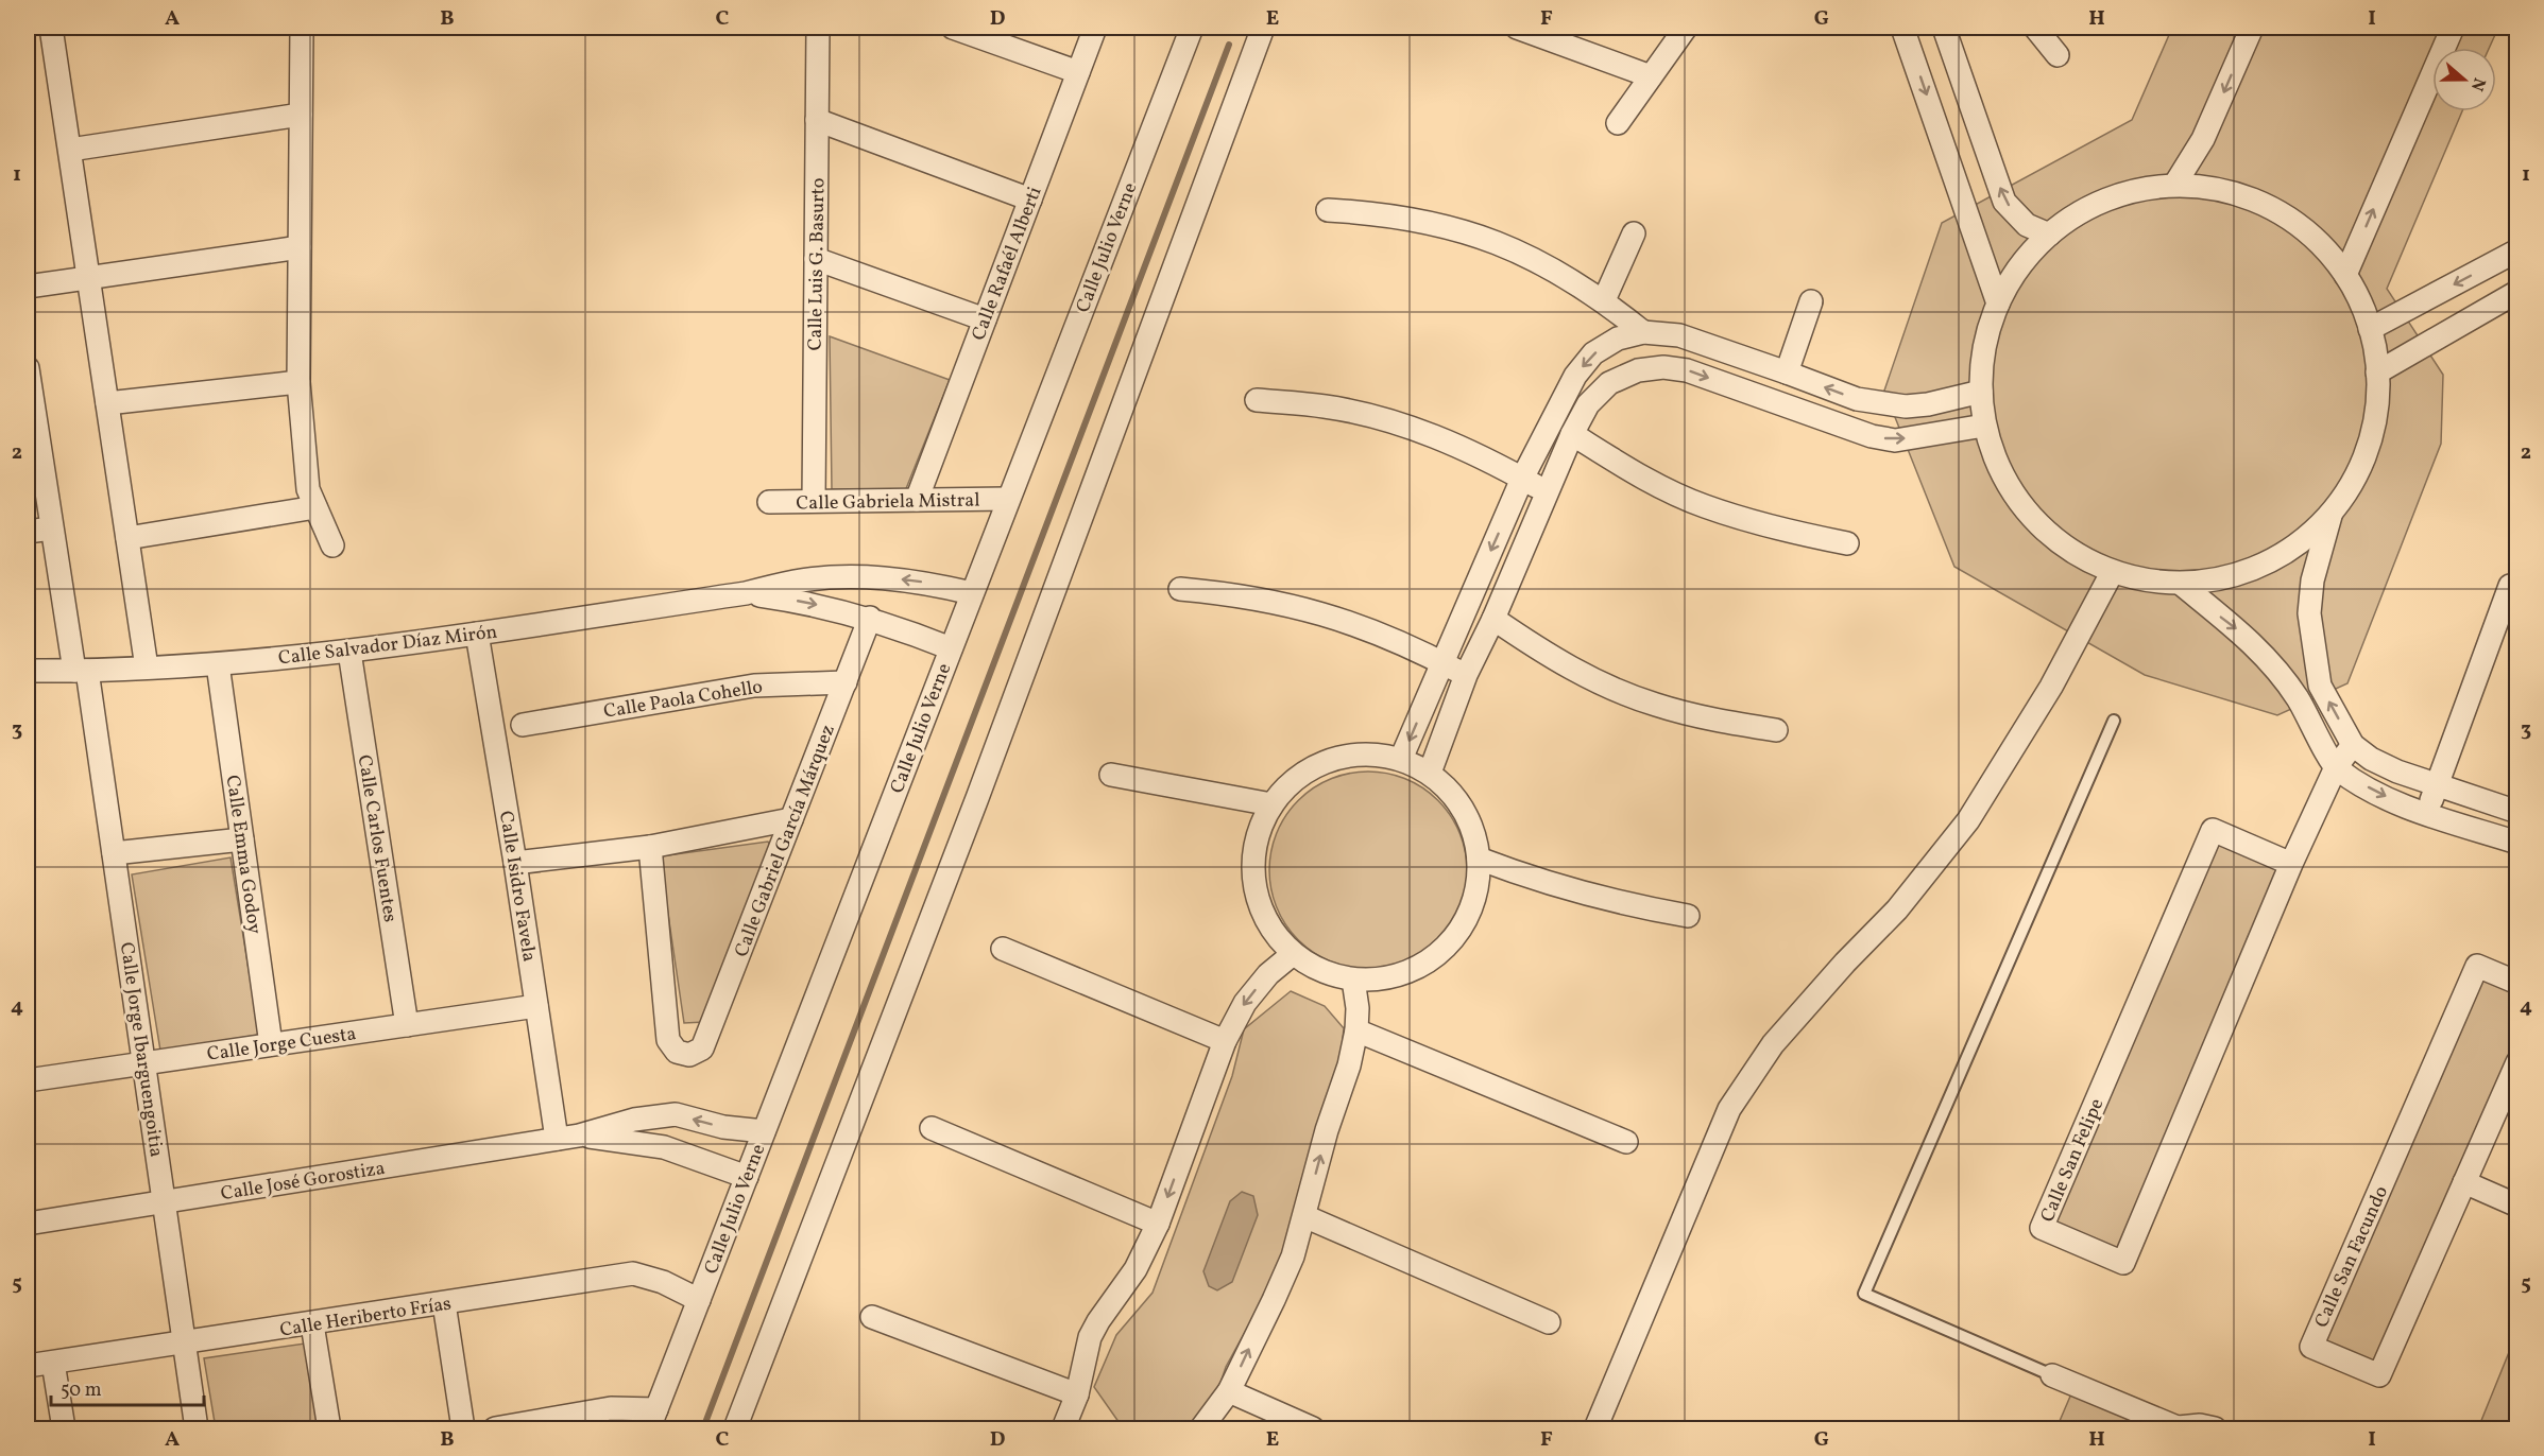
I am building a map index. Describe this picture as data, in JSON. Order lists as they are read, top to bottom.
{
  "streets": {
    "street": [
      "Calle Julio Verne",
      "Calle Rafaél Alberti",
      "Calle Luis G. Basurto",
      "Calle Gabriela Mistral",
      "Calle Salvador Díaz Mirón",
      "Calle Paola Cohello",
      "Calle Carlos Fuentes",
      "Calle Gabriel García Márquez",
      "Calle Emma Godoy",
      "Calle Isidro Favela",
      "Calle Jorge Cuesta",
      "Calle Jorge Ibarguengoitia",
      "Calle San Felipe",
      "Calle José Gorostiza",
      "Calle San Facundo",
      "Calle Heriberto Frías"
    ]
  },
  "crossings": [
    ["Calle Julio Verne", "Calle Gabriela Mistral"],
    ["Calle Julio Verne", "Calle Salvador Díaz Mirón"],
    ["Calle Julio Verne", "Calle José Gorostiza"],
    ["Calle Julio Verne", "Calle Heriberto Frías"],
    ["Calle Rafaél Alberti", "Calle Gabriela Mistral"],
    ["Calle Luis G. Basurto", "Calle Gabriela Mistral"],
    ["Calle Salvador Díaz Mirón", "Calle Carlos Fuentes"],
    ["Calle Salvador Díaz Mirón", "Calle Gabriel García Márquez"],
    ["Calle Salvador Díaz Mirón", "Calle Emma Godoy"],
    ["Calle Salvador Díaz Mirón", "Calle Isidro Favela"],
    ["Calle Salvador Díaz Mirón", "Calle Jorge Ibarguengoitia"],
    ["Calle Paola Cohello", "Calle Gabriel García Márquez"],
    ["Calle Carlos Fuentes", "Calle Jorge Cuesta"],
    ["Calle Emma Godoy", "Calle Jorge Cuesta"],
    ["Calle Isidro Favela", "Calle Jorge Cuesta"],
    ["Calle Isidro Favela", "Calle José Gorostiza"],
    ["Calle Jorge Cuesta", "Calle Jorge Ibarguengoitia"],
    ["Calle Jorge Ibarguengoitia", "Calle José Gorostiza"],
    ["Calle Jorge Ibarguengoitia", "Calle Heriberto Frías"]
  ],
  "scale_bar": "50 m",
  "north": "right",
  "grid": {
    "columns": [
      "A",
      "B",
      "C",
      "D",
      "E",
      "F",
      "G",
      "H",
      "I"
    ],
    "rows": [
      "1",
      "2",
      "3",
      "4",
      "5"
    ]
  }
}
